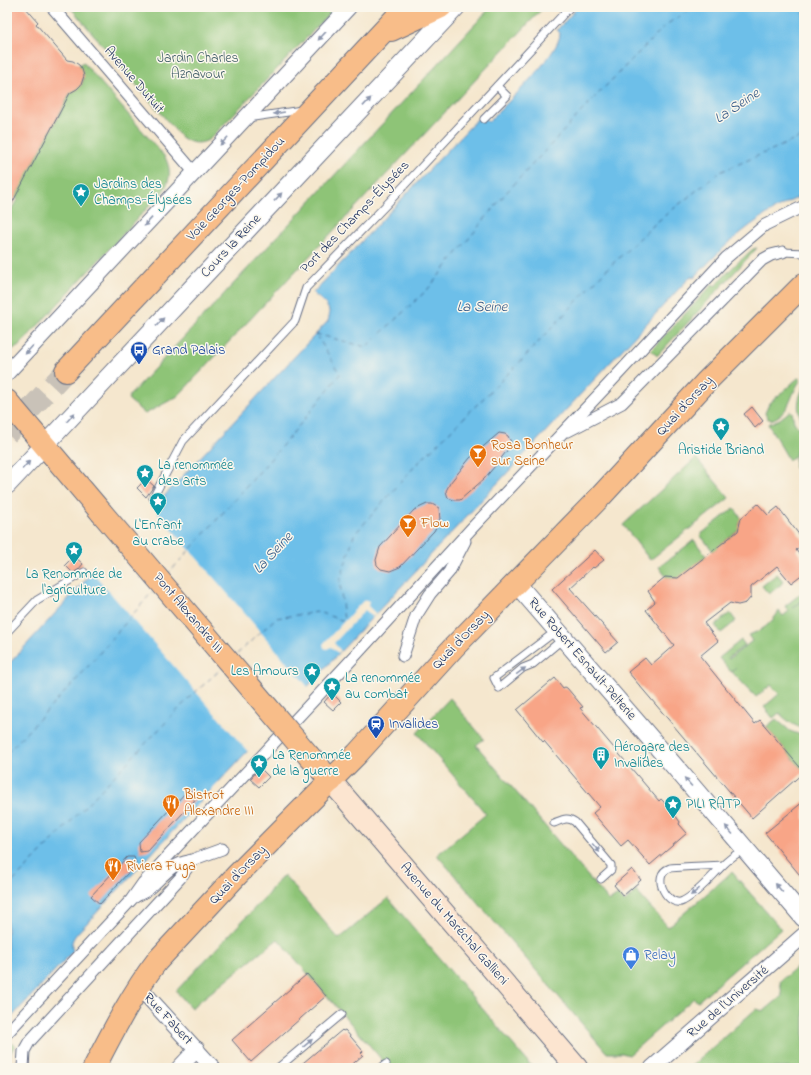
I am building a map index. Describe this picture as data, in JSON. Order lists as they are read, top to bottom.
{
  "streets": {
    "main road": [
      "Voie Georges-Pompidou",
      "Quai d'Orsay",
      "Pont Alexandre III",
      "Avenue du Maréchal Gallieni"
    ],
    "street": [
      "Avenue Dutuit",
      "Cours la Reine",
      "Rue Robert Esnault-Pelterie",
      "Rue de l'Université",
      "Rue Fabert"
    ],
    "lane": ["Port des Champs-Élysées"]
  },
  "crossings": [
    ["Cours la Reine", "Pont Alexandre III"],
    ["Quai d'Orsay", "Pont Alexandre III"],
    ["Quai d'Orsay", "Rue Robert Esnault-Pelterie"],
    ["Quai d'Orsay", "Avenue du Maréchal Gallieni"],
    ["Quai d'Orsay", "Rue Fabert"],
    ["Pont Alexandre III", "Avenue du Maréchal Gallieni"]
  ],
  "one_way": ["Rue Robert Esnault-Pelterie"],
  "water": ["La Seine"],
  "parks": ["Jardin Charles Aznavour"],
  "places": {
    "place": [
      "Jardins des Champs-Élysées",
      "Aristide Briand",
      "La renommée des arts",
      "L'Enfant au crabe",
      "La Renommée de l'agriculture",
      "Les Amours",
      "La renommée au combat",
      "La Renommée de la guerre",
      "PILI RATP"
    ],
    "bus stop": ["Grand Palais"],
    "bar": ["Rosa Bonheur sur Seine", "Flow"],
    "station": ["Invalides"],
    "building": ["Aérogare des Invalides"],
    "restaurant": ["Bistrot Alexandre III", "Riviera Fuga"],
    "shop": ["Relay"]
  }
}
